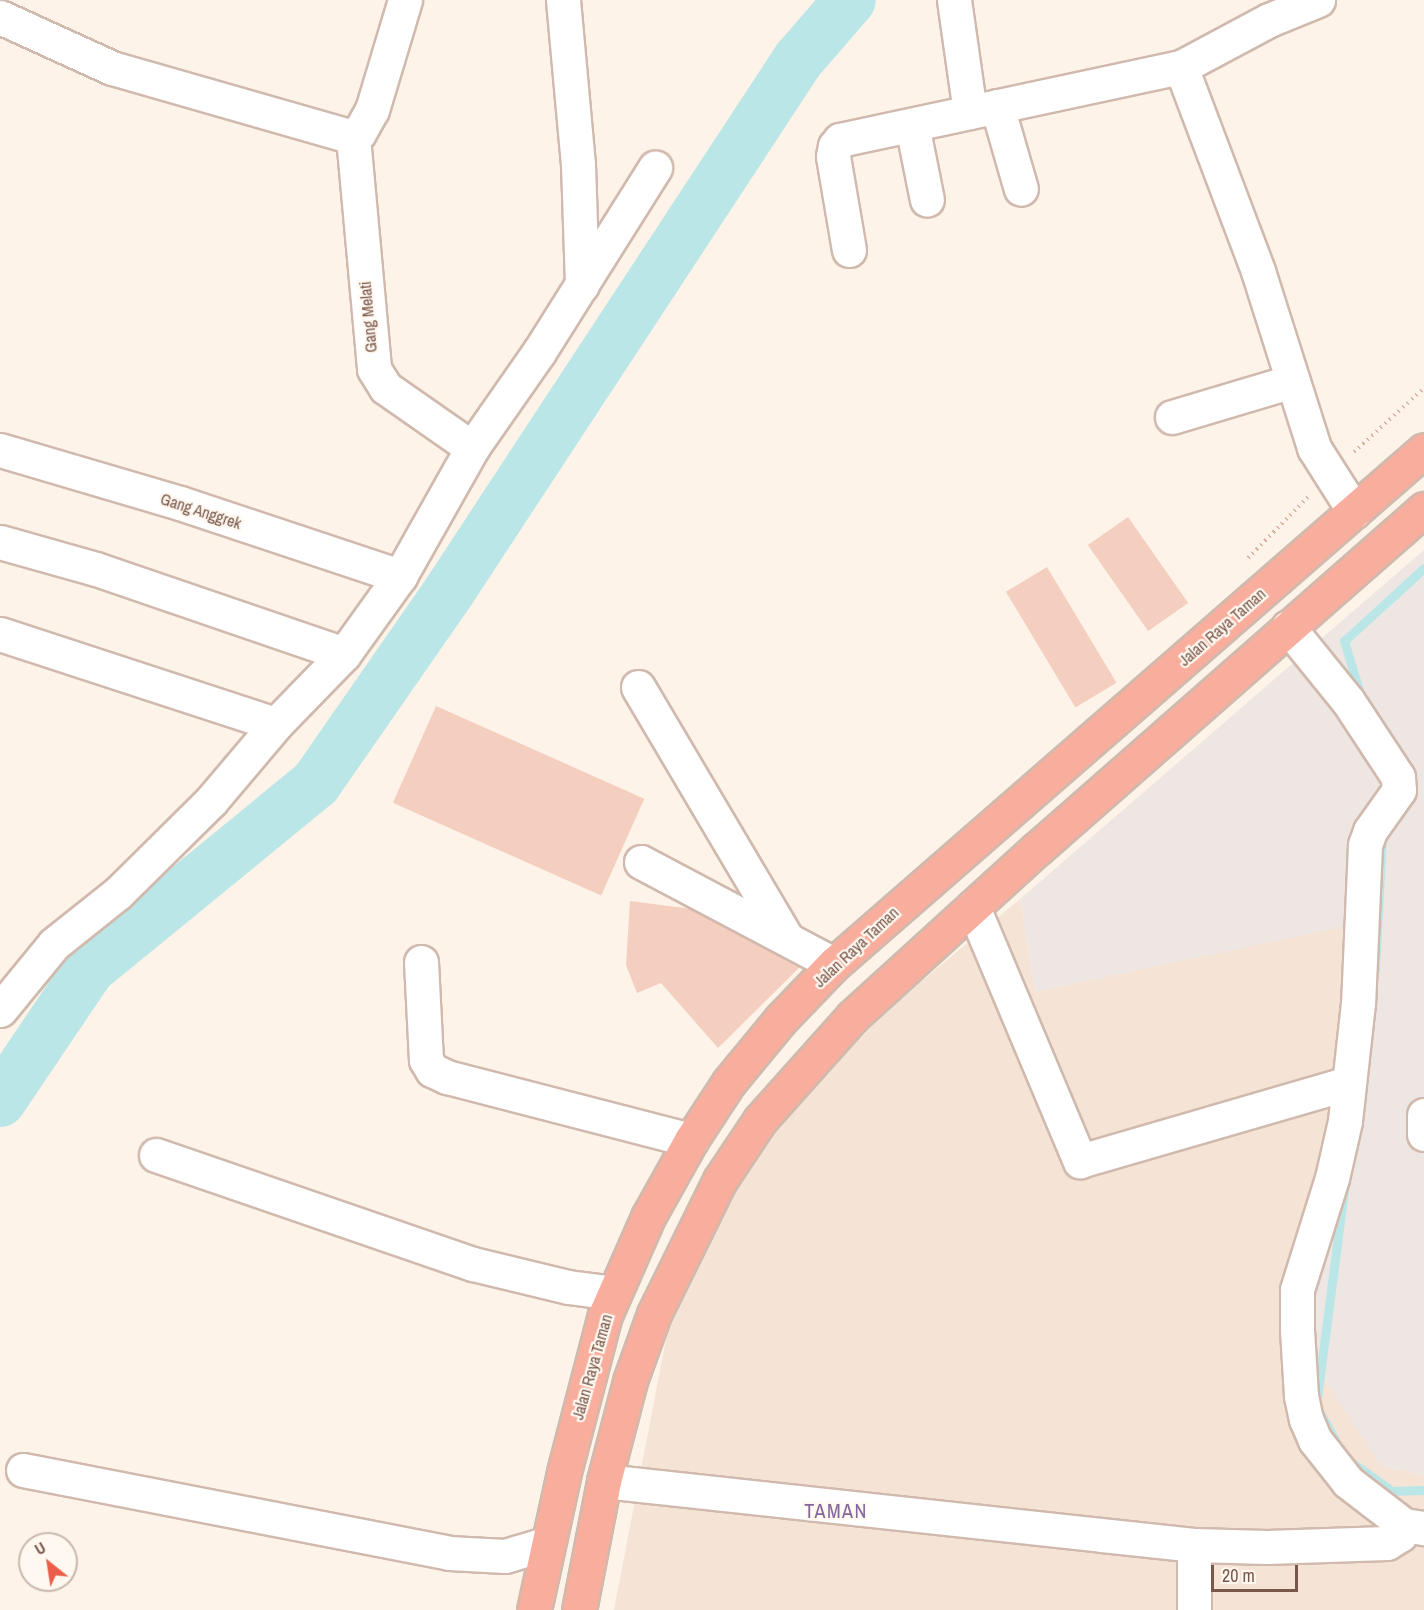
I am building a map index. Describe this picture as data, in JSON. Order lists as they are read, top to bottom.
{
  "streets": {
    "highway": ["Jalan Raya Taman"],
    "street": ["Gang Melati", "Gang Anggrek"]
  },
  "districts": ["TAMAN"],
  "scale_bar": "20 m",
  "north": "top left"
}
